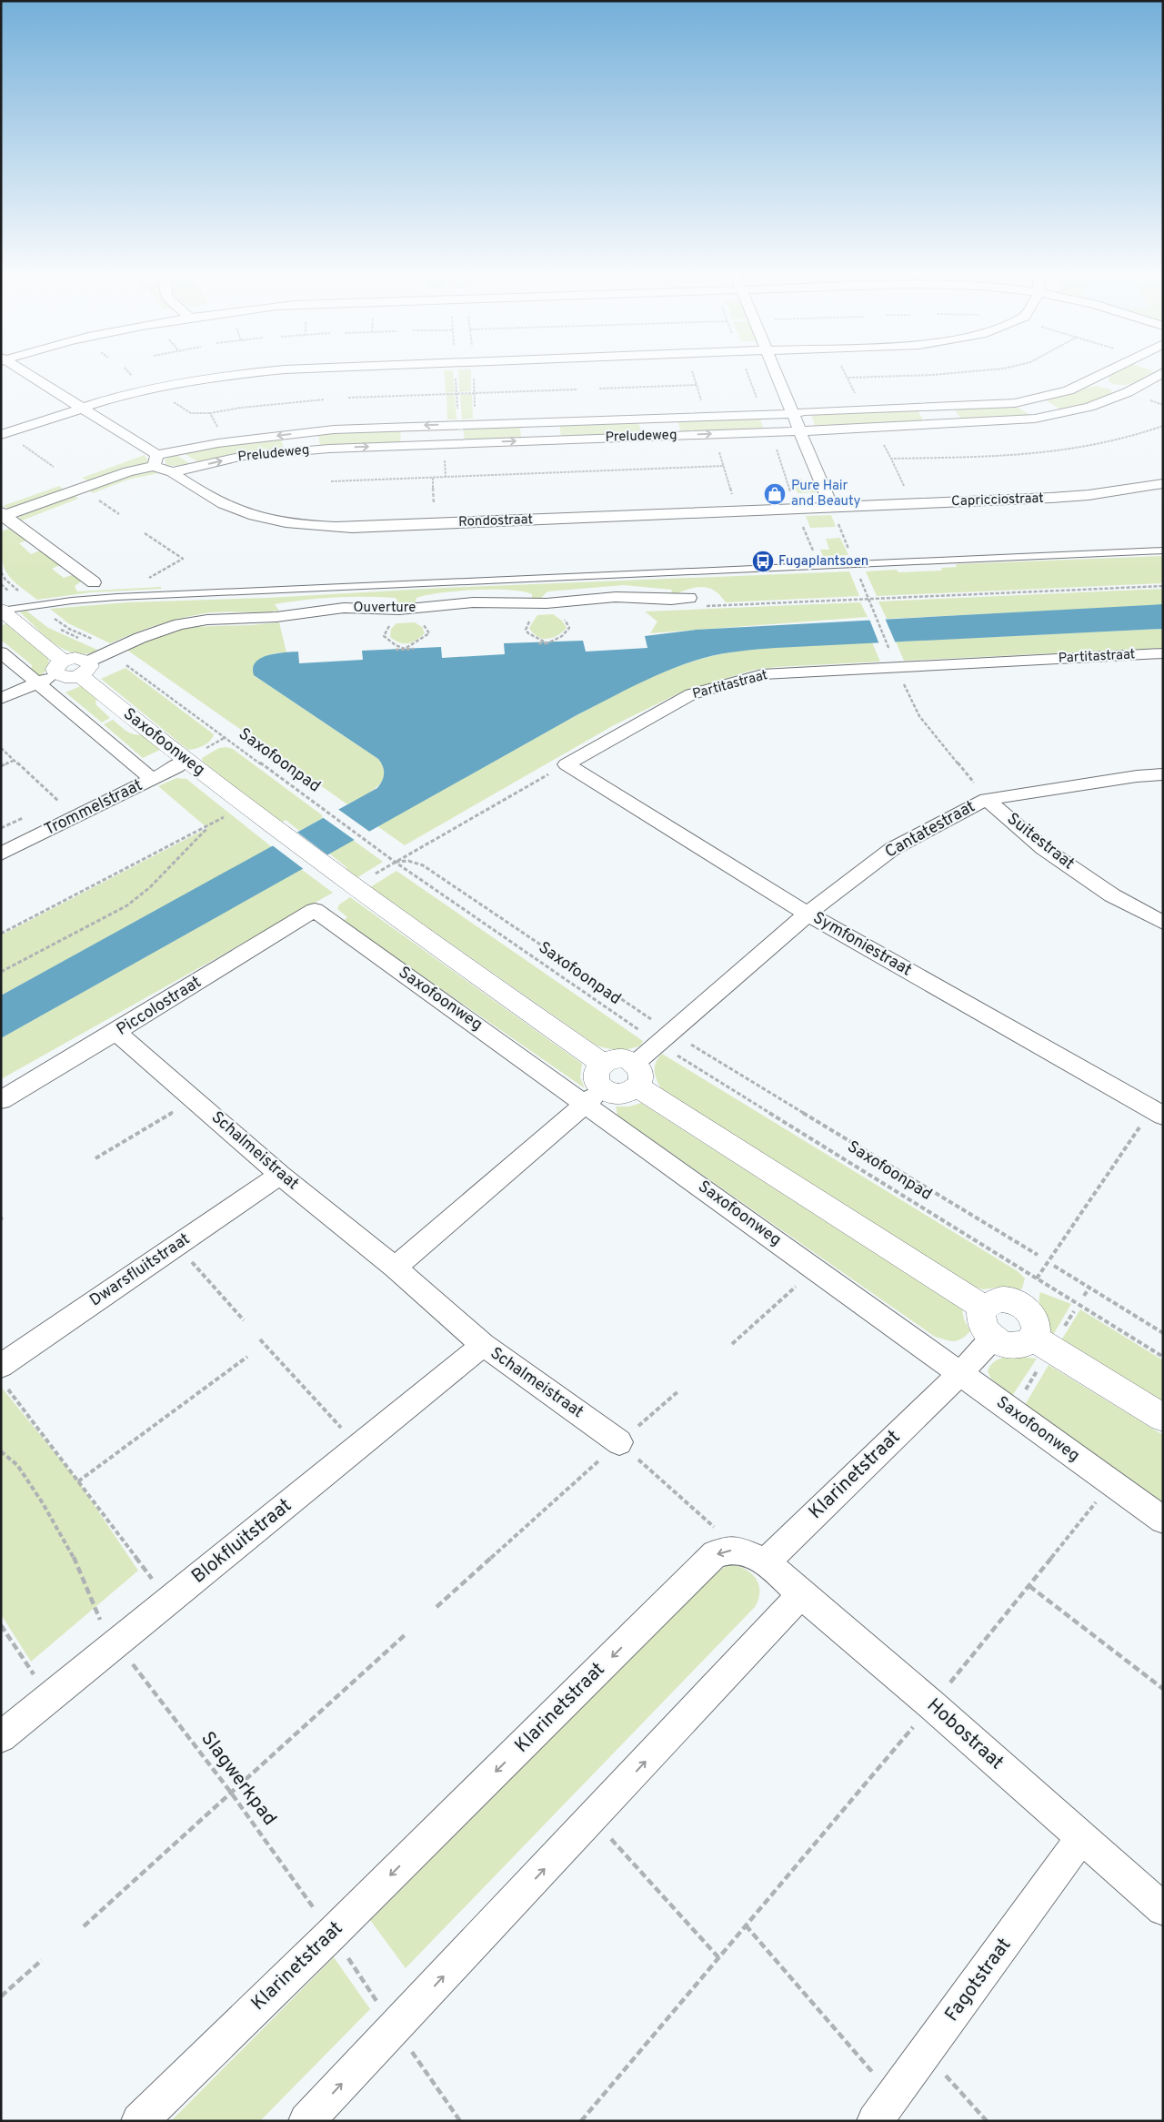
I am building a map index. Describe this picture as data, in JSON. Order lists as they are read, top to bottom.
{
  "streets": {
    "street": [
      "Preludeweg",
      "Capricciostraat",
      "Rondostraat",
      "Ouverture",
      "Partitastraat",
      "Saxofoonweg",
      "Trommelstraat",
      "Cantatestraat",
      "Suitestraat",
      "Symfoniestraat",
      "Piccolostraat",
      "Schalmeistraat",
      "Dwarsfluitstraat",
      "Klarinetstraat",
      "Blokfluitstraat",
      "Hobostraat",
      "Fagotstraat"
    ],
    "path": ["Saxofoonpad", "Slagwerkpad"]
  },
  "crossings": [
    ["Preludeweg", "Rondostraat"],
    ["Capricciostraat", "Rondostraat"],
    ["Ouverture", "Saxofoonweg"],
    ["Ouverture", "Saxofoonpad"],
    ["Partitastraat", "Symfoniestraat"],
    ["Saxofoonweg", "Trommelstraat"],
    ["Saxofoonweg", "Piccolostraat"],
    ["Saxofoonweg", "Klarinetstraat"],
    ["Saxofoonpad", "Cantatestraat"],
    ["Cantatestraat", "Suitestraat"],
    ["Cantatestraat", "Symfoniestraat"],
    ["Piccolostraat", "Schalmeistraat"],
    ["Schalmeistraat", "Dwarsfluitstraat"],
    ["Schalmeistraat", "Blokfluitstraat"],
    ["Klarinetstraat", "Hobostraat"],
    ["Klarinetstraat", "Slagwerkpad"],
    ["Blokfluitstraat", "Slagwerkpad"],
    ["Hobostraat", "Fagotstraat"]
  ],
  "places": {
    "shop": ["Pure Hair and Beauty"],
    "bus stop": ["Fugaplantsoen"]
  }
}
